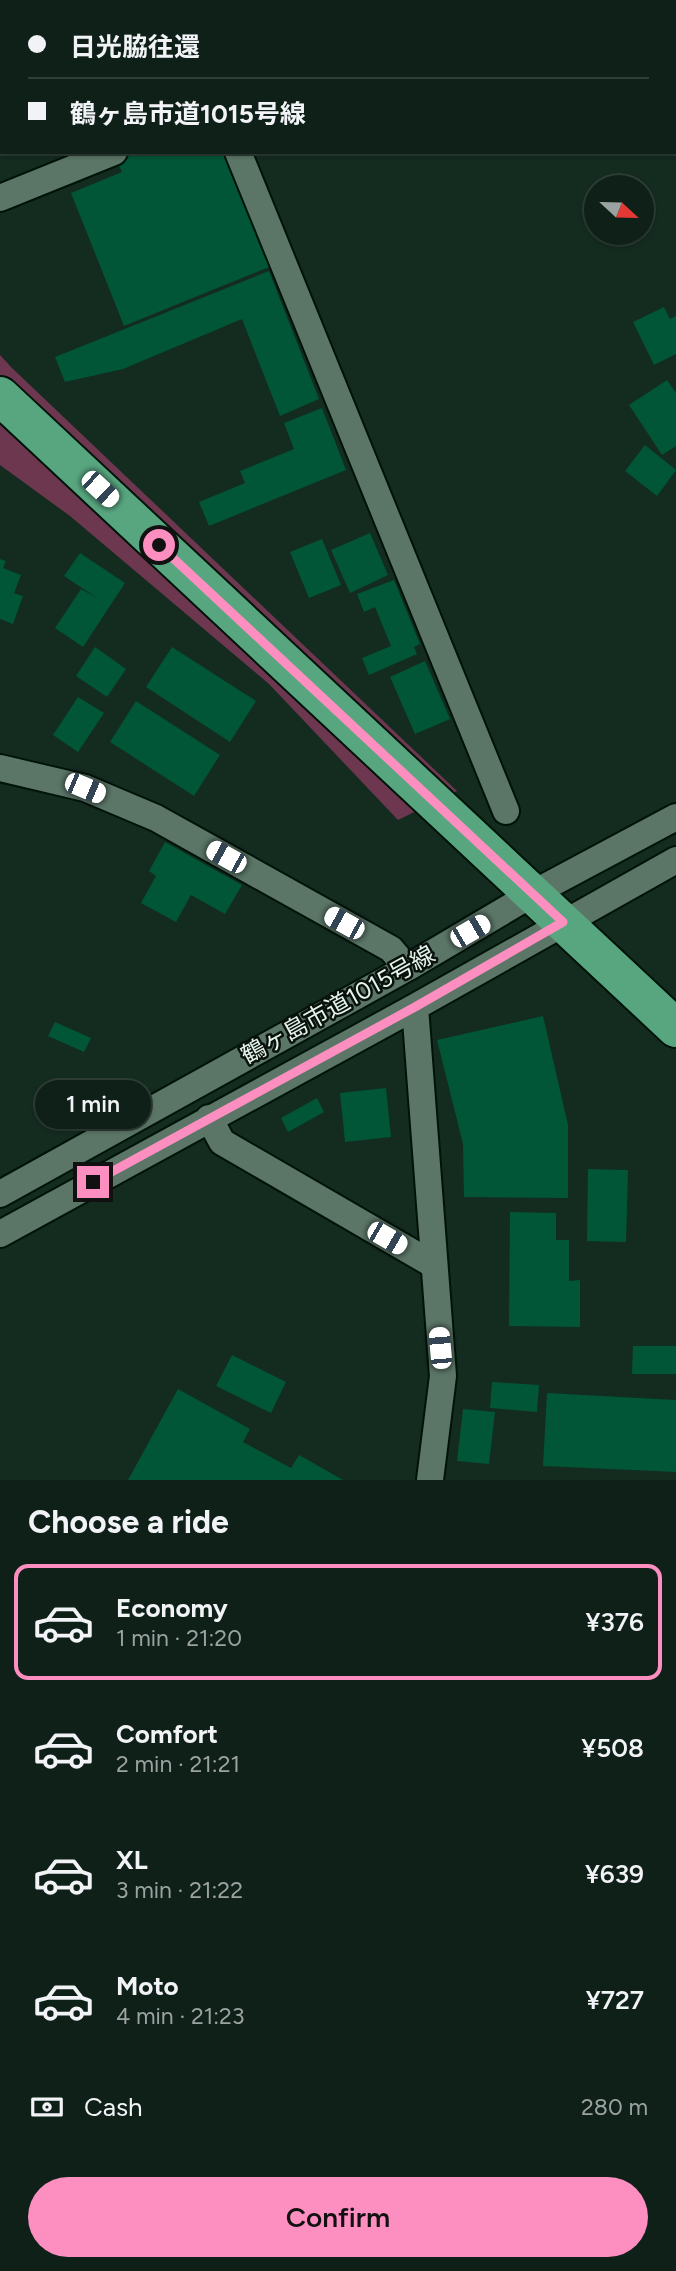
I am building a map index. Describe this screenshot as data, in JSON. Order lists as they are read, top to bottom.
{
  "streets": {
    "street": ["鶴ヶ島市道1015号線"]
  },
  "north": "right",
  "page": {
    "banner": ["日光脇往還", "鶴ヶ島市道1015号線"],
    "bubble": "1 min",
    "heading": "Choose a ride",
    "list": [
      {
        "name": "Economy",
        "note": "1 min · 21:20",
        "value": "¥376"
      },
      {
        "name": "Comfort",
        "note": "2 min · 21:21",
        "value": "¥508"
      },
      {
        "name": "XL",
        "note": "3 min · 21:22",
        "value": "¥639"
      },
      {
        "name": "Moto",
        "note": "4 min · 21:23",
        "value": "¥727"
      }
    ],
    "pay": ["Cash", "280 m"],
    "buttons": "Confirm"
  }
}
